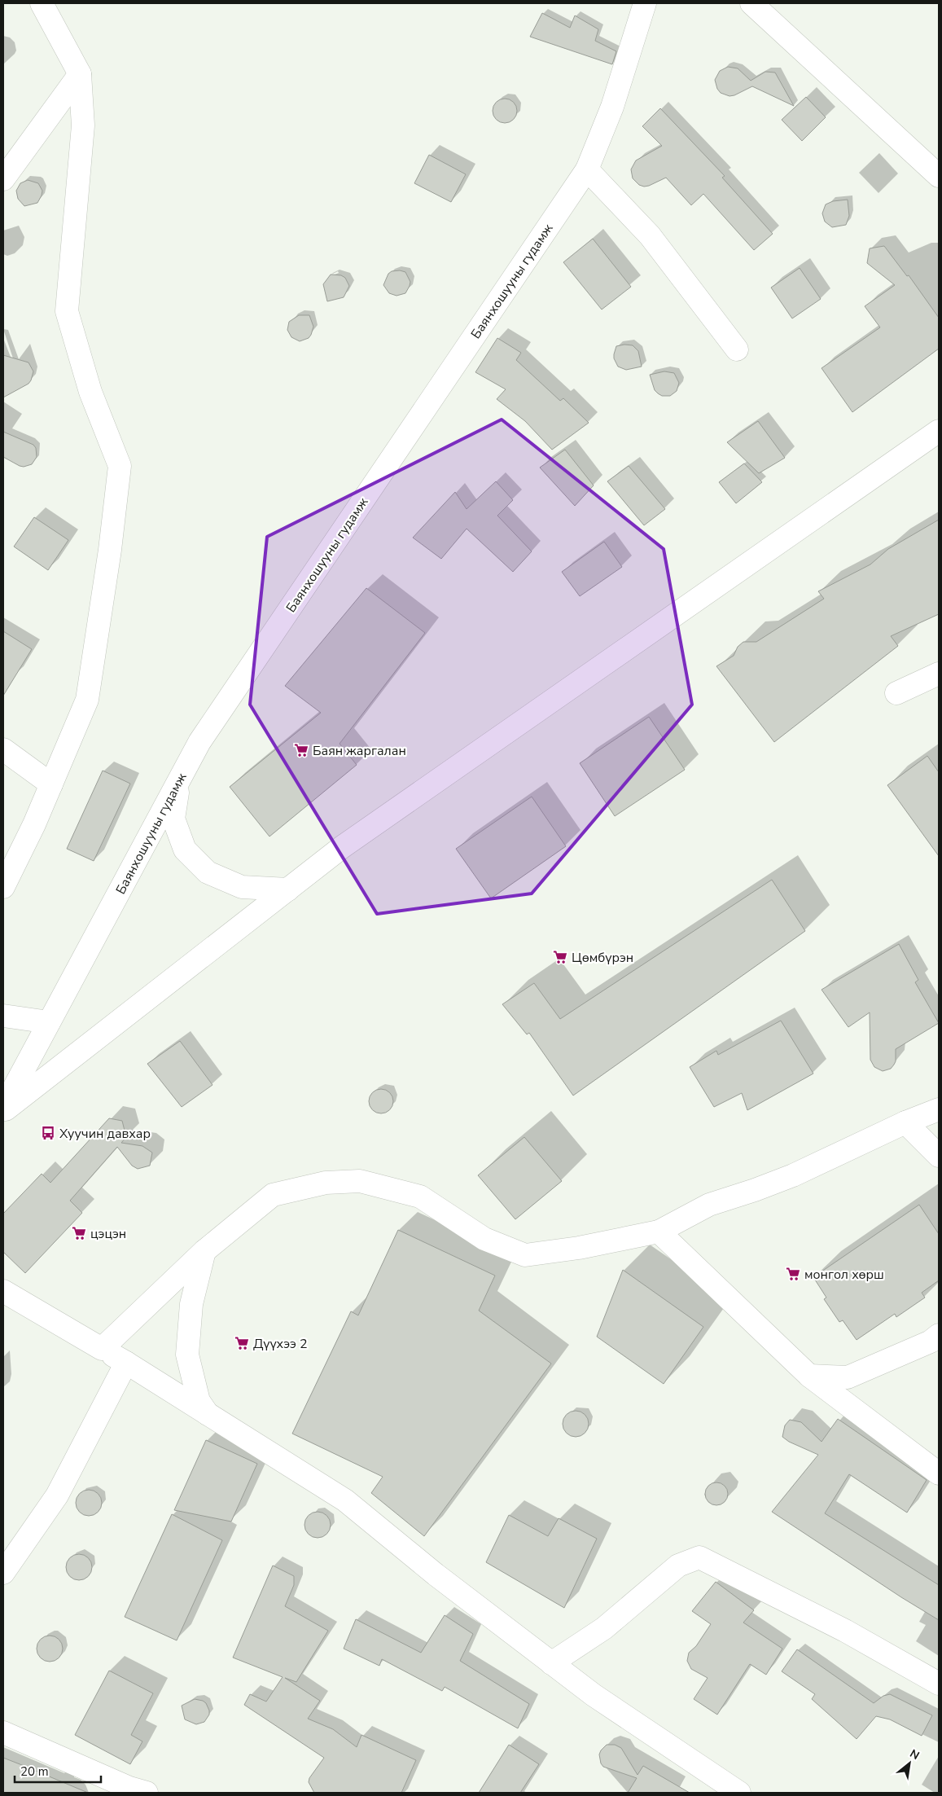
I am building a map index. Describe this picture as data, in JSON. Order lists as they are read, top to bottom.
{
  "streets": {
    "street": ["Баянхошууны гудамж"]
  },
  "places": {
    "supermarket": [
      "Баян жаргалан",
      "Цөмбүрэн",
      "цэцэн",
      "монгол хөрш",
      "Дүүхээ 2"
    ],
    "bus stop": ["Хуучин давхар"]
  },
  "scale_bar": "20 m",
  "north": "top right"
}
